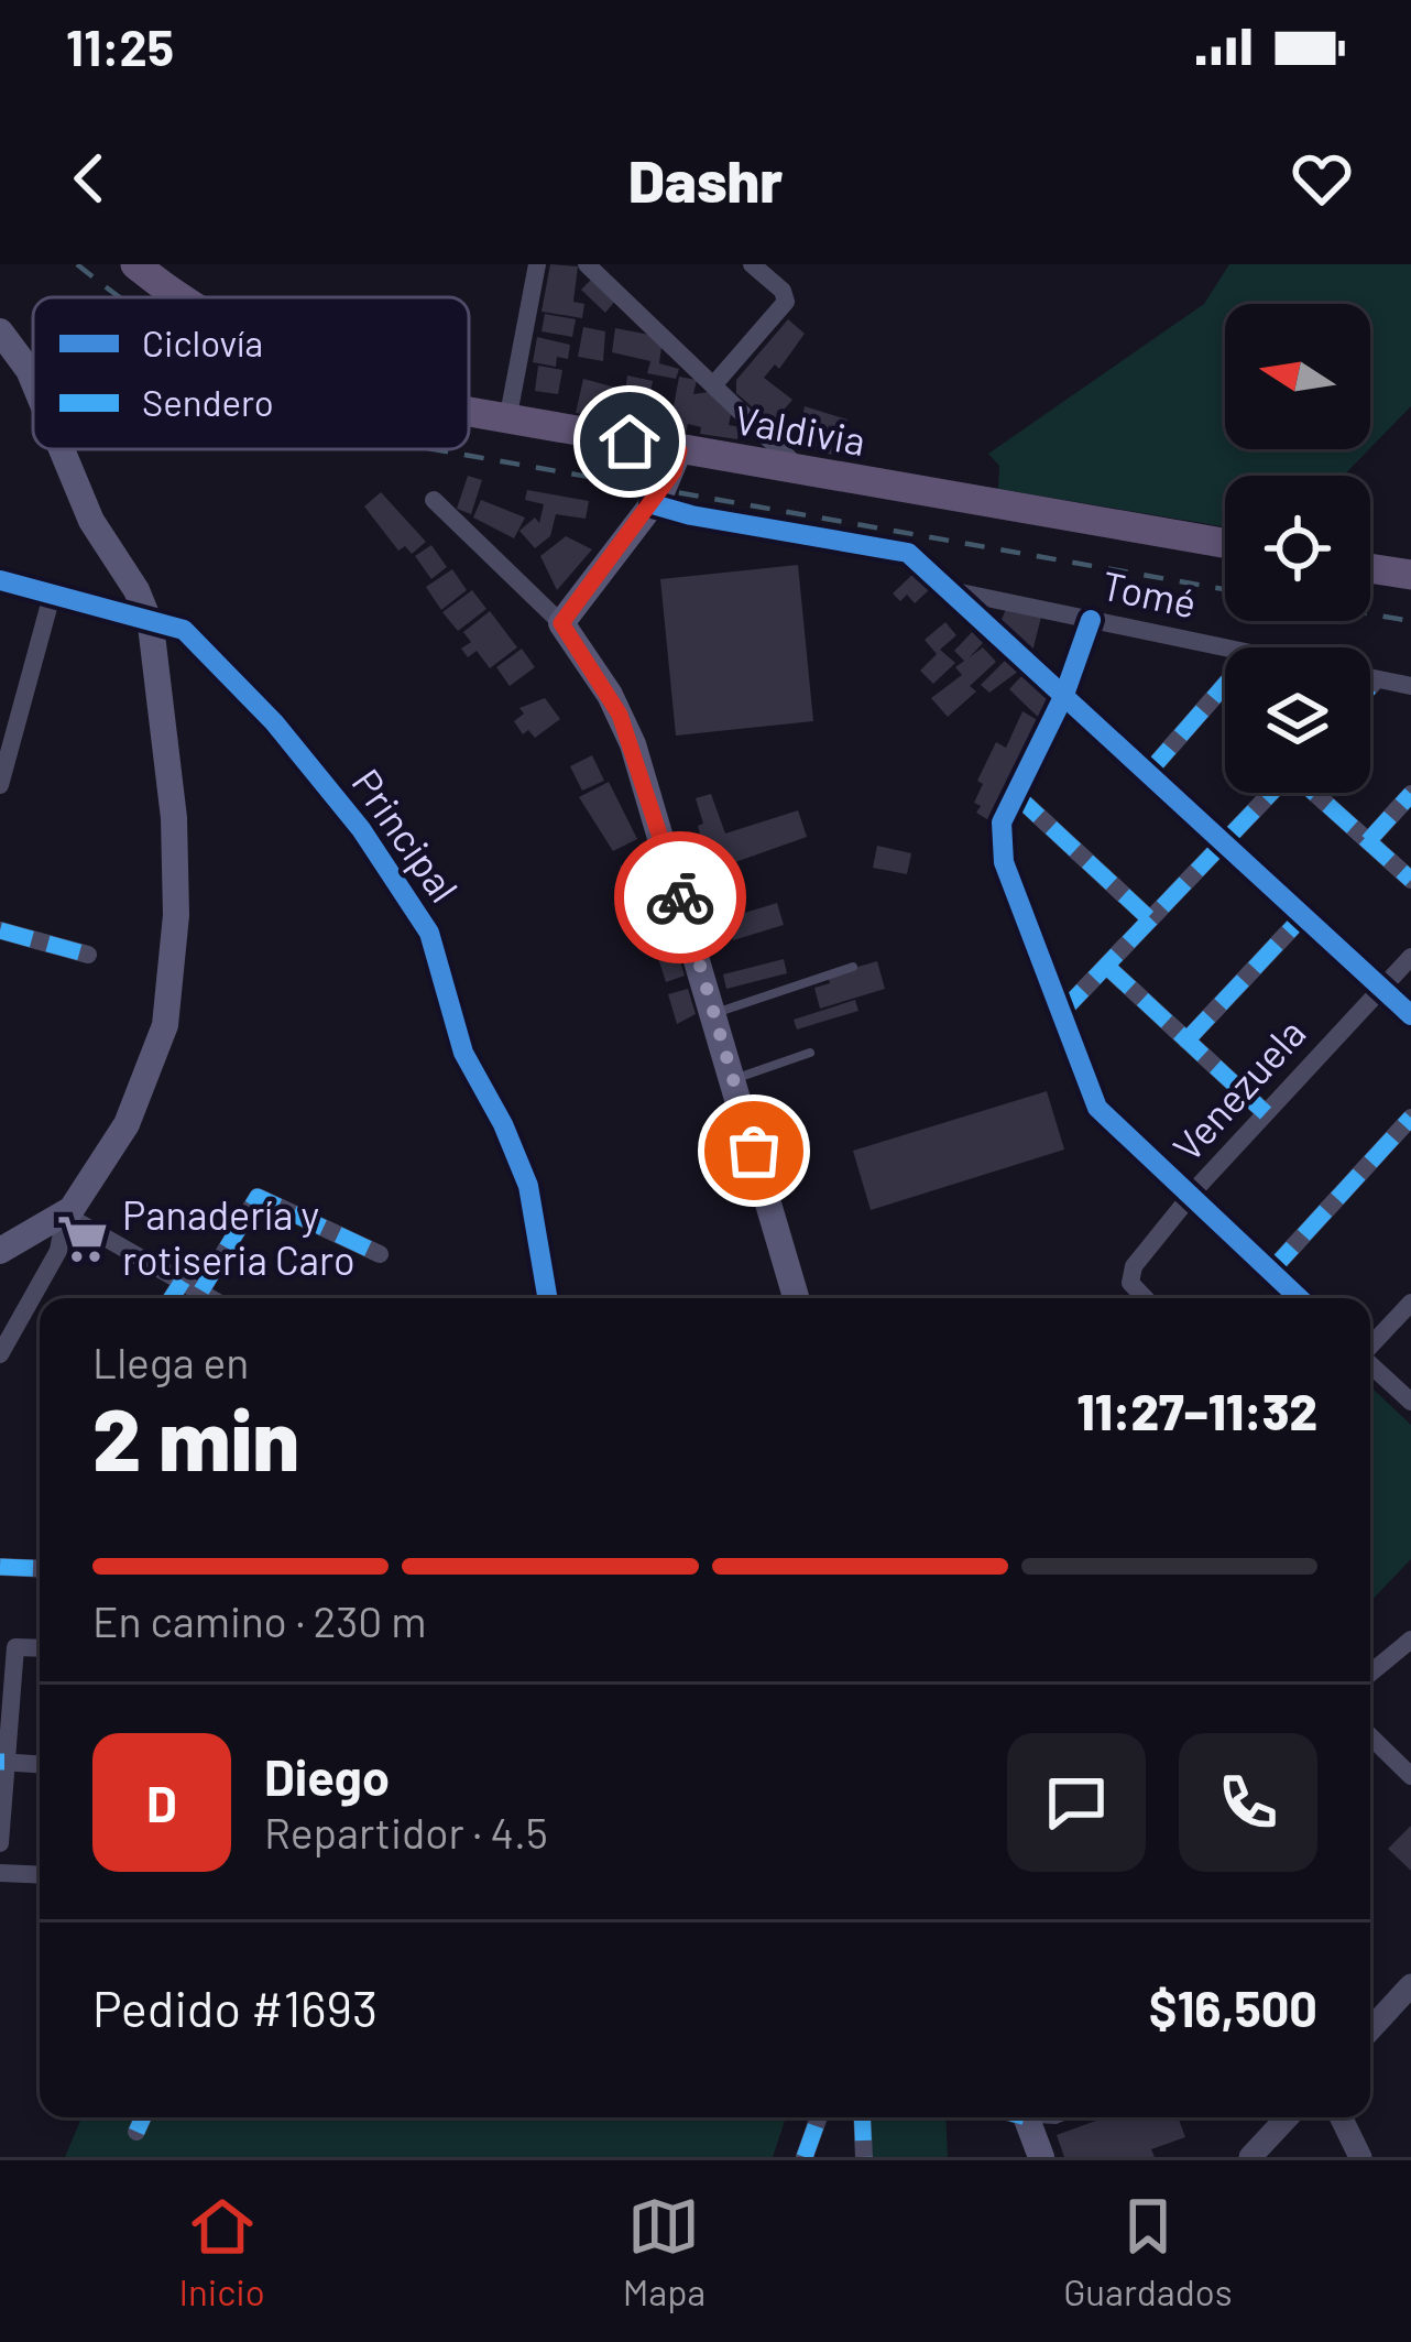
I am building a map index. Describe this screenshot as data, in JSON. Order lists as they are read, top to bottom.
{
  "streets": {
    "main road": ["Valdivia"],
    "street": ["Tomé", "Principal", "Venezuela"]
  },
  "places": {
    "supermarket": ["Panadería y rotiseria Caro"]
  },
  "legend": ["Ciclovía", "Sendero"],
  "north": "left",
  "page": {
    "status": "11:25",
    "header": "Dashr",
    "heading": ["2 min", "Llega en", "11:27–11:32"],
    "panel": [
      "Diego",
      "Repartidor · 4.5",
      "Pedido #1693",
      "$16,500"
    ],
    "bar": "En camino · 230 m",
    "round": "D",
    "tabs": ["Inicio", "Mapa", "Guardados"]
  }
}
